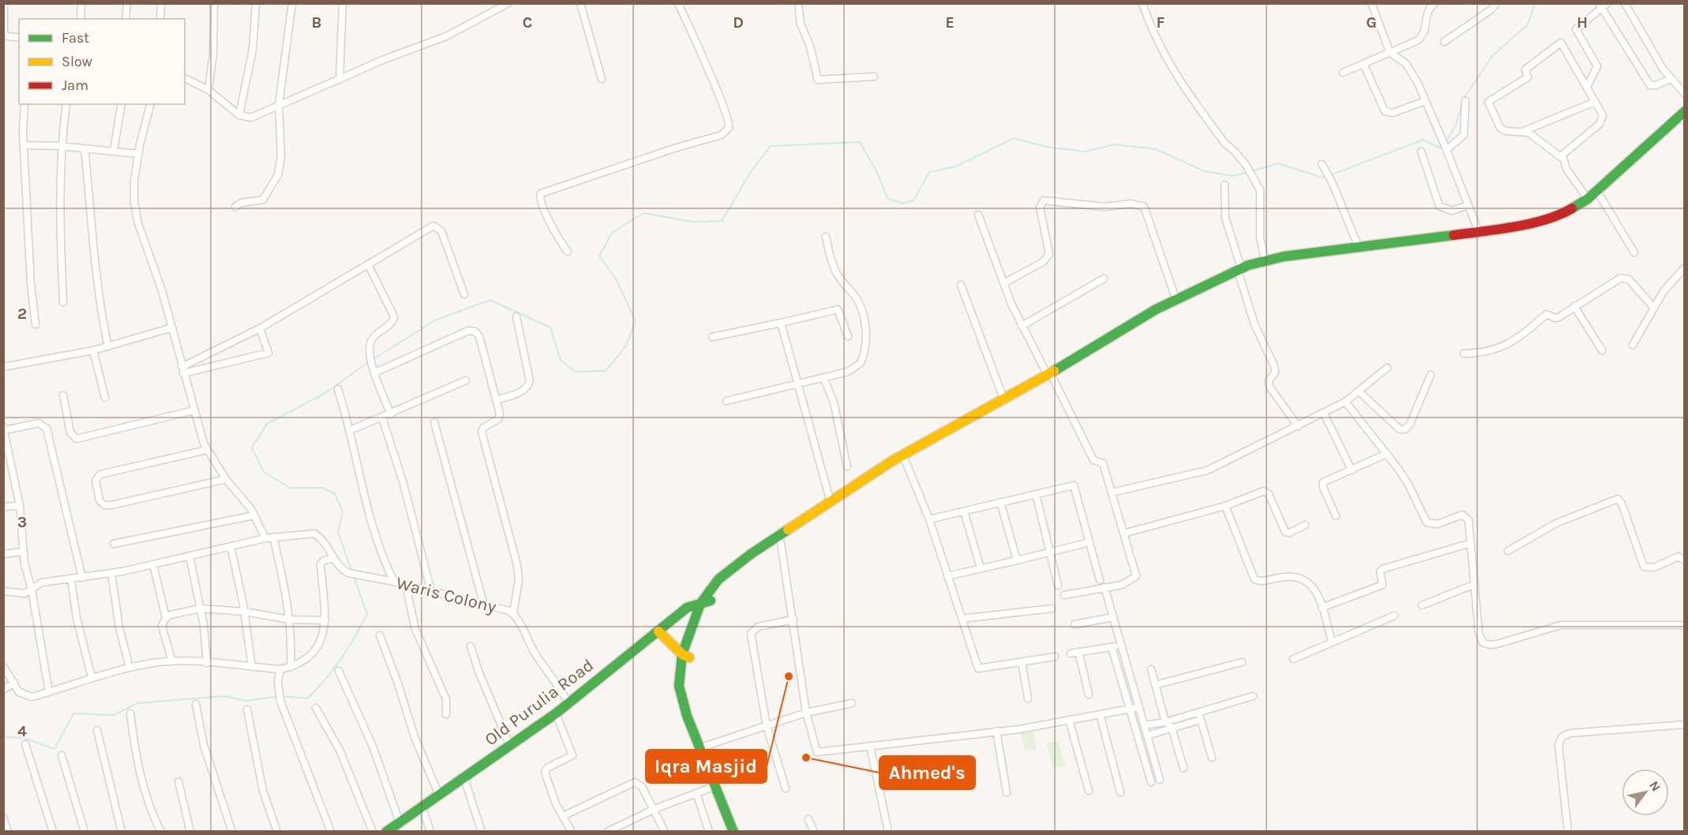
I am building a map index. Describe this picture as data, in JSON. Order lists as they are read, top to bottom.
{
  "streets": {
    "main road": ["Old Purulia Road"],
    "street": ["Waris Colony"]
  },
  "crossings": [
    ["Waris Colony", "Old Purulia Road"]
  ],
  "places": ["Iqra Masjid", "Ahmed's"],
  "legend": ["Fast", "Slow", "Jam"],
  "north": "top right",
  "grid": {
    "columns": [
      "B",
      "C",
      "D",
      "E",
      "F",
      "G",
      "H"
    ],
    "rows": ["2", "3", "4"]
  }
}
